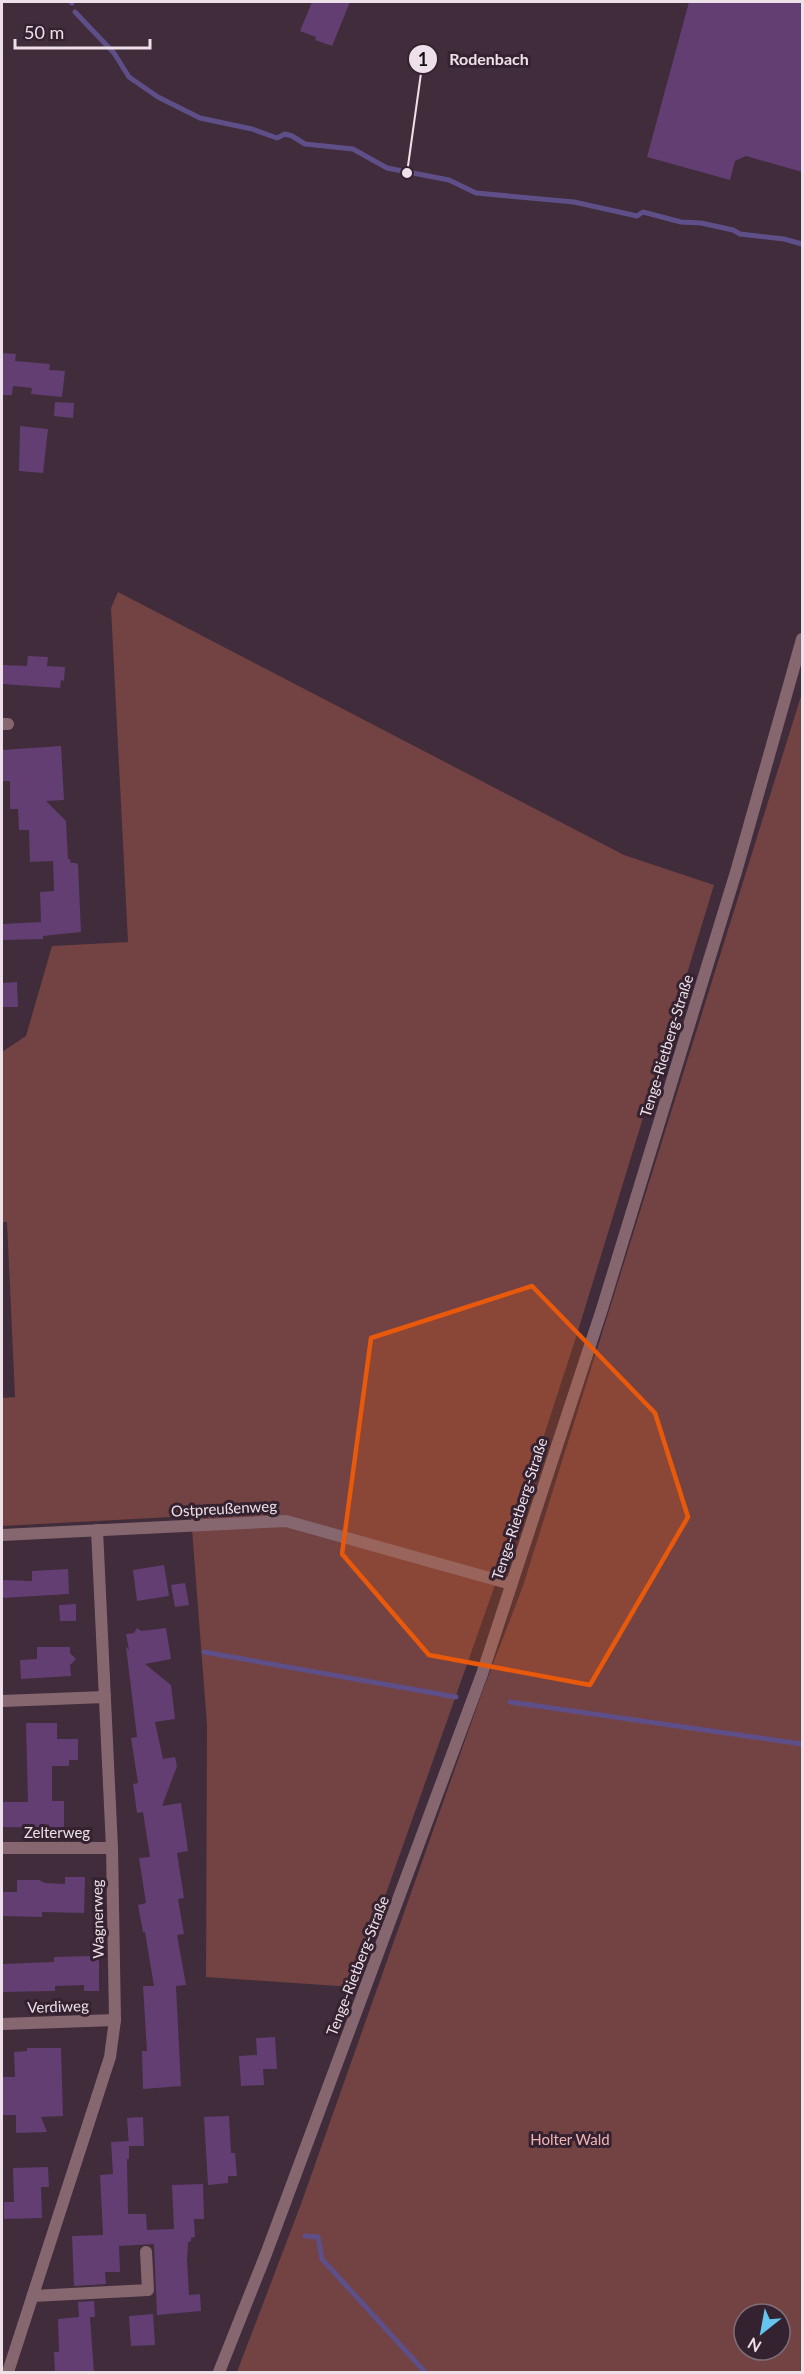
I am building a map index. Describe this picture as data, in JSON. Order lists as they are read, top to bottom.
{
  "streets": {
    "street": [
      "Tenge-Rietberg-Straße",
      "Ostpreußenweg",
      "Zelterweg",
      "Wagnerweg",
      "Verdiweg"
    ]
  },
  "crossings": [
    ["Tenge-Rietberg-Straße", "Ostpreußenweg"],
    ["Ostpreußenweg", "Wagnerweg"],
    ["Zelterweg", "Wagnerweg"],
    ["Wagnerweg", "Verdiweg"]
  ],
  "parks": ["Holter Wald"],
  "places": ["Rodenbach"],
  "scale_bar": "50 m",
  "north": "bottom left"
}
